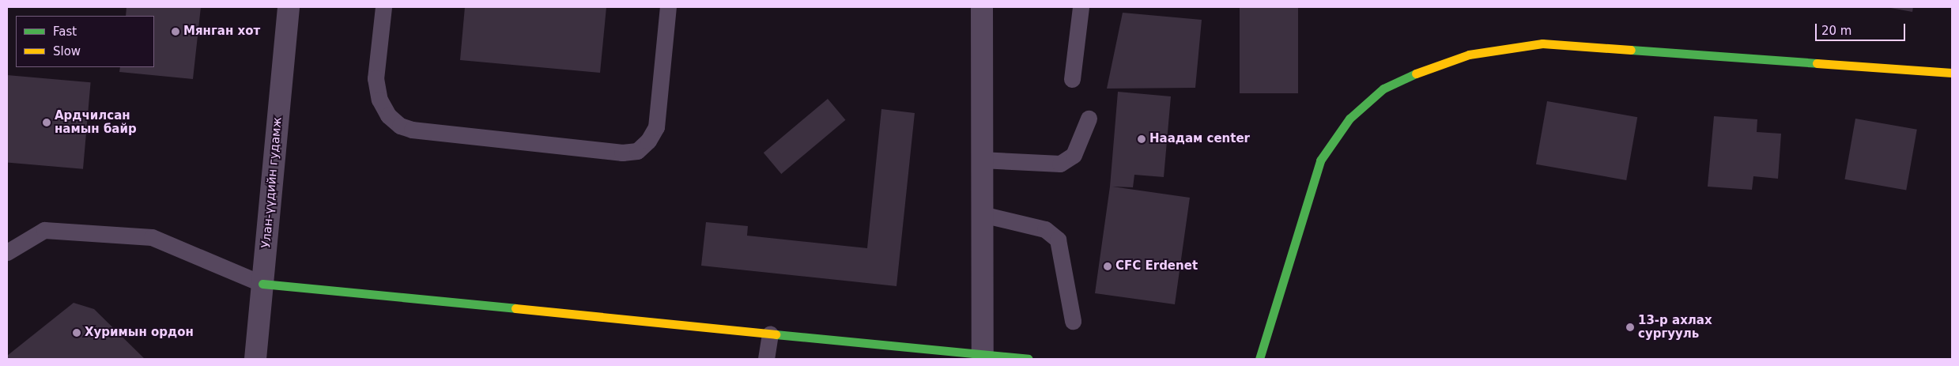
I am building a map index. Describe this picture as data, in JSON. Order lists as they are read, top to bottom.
{
  "streets": {
    "street": ["Улан-үүдийн гудамж"]
  },
  "places": [
    "Мянган хот",
    "Ардчилсан намын байр",
    "Наадам center",
    "CFC Erdenet",
    "13-р ахлах сургууль",
    "Хуримын ордон"
  ],
  "legend": ["Fast", "Slow"],
  "scale_bar": "20 m"
}
